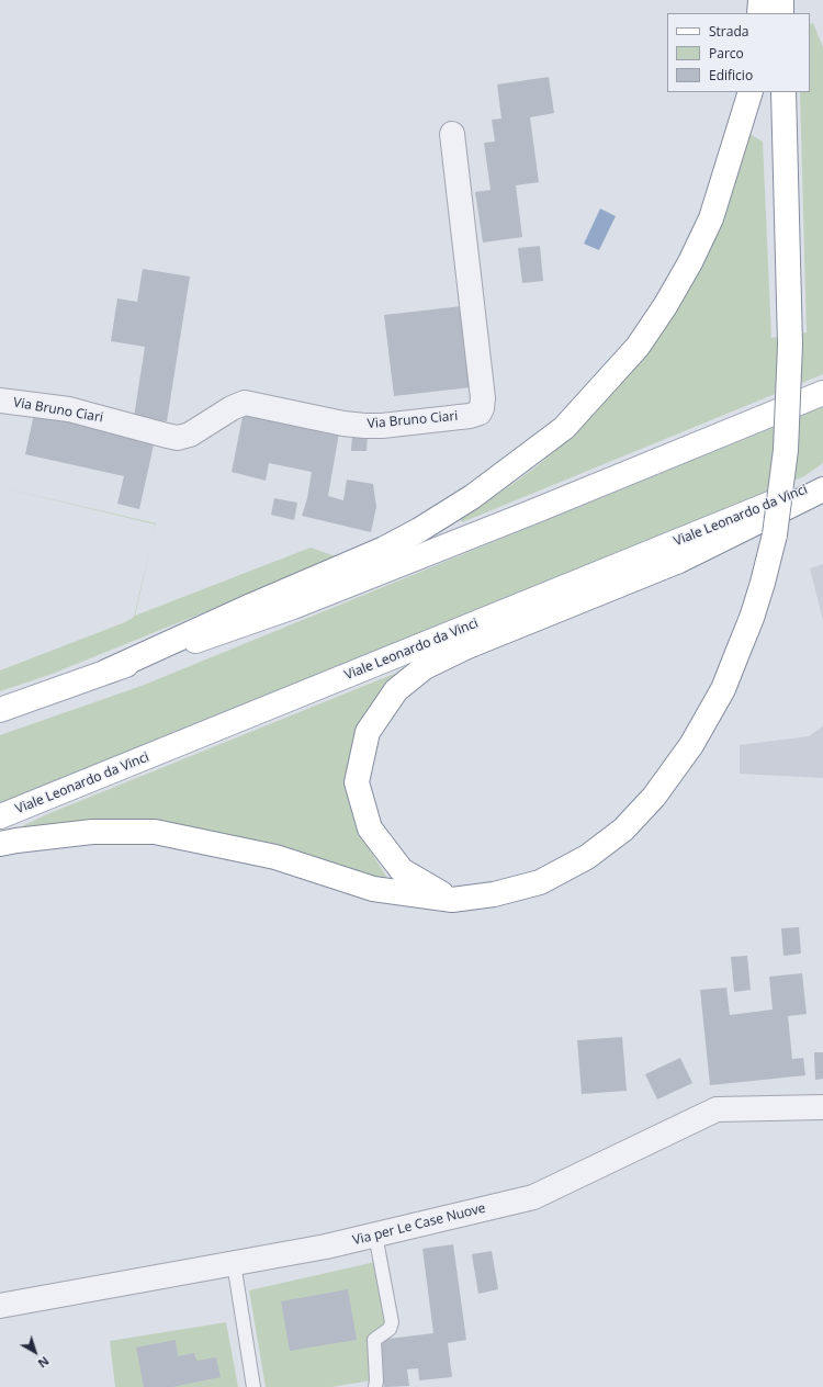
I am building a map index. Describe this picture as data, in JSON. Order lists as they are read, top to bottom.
{
  "streets": {
    "main road": ["Viale Leonardo da Vinci"],
    "street": ["Via Bruno Ciari", "Via per Le Case Nuove"]
  },
  "legend": ["Strada", "Parco", "Edificio"],
  "north": "bottom right"
}
